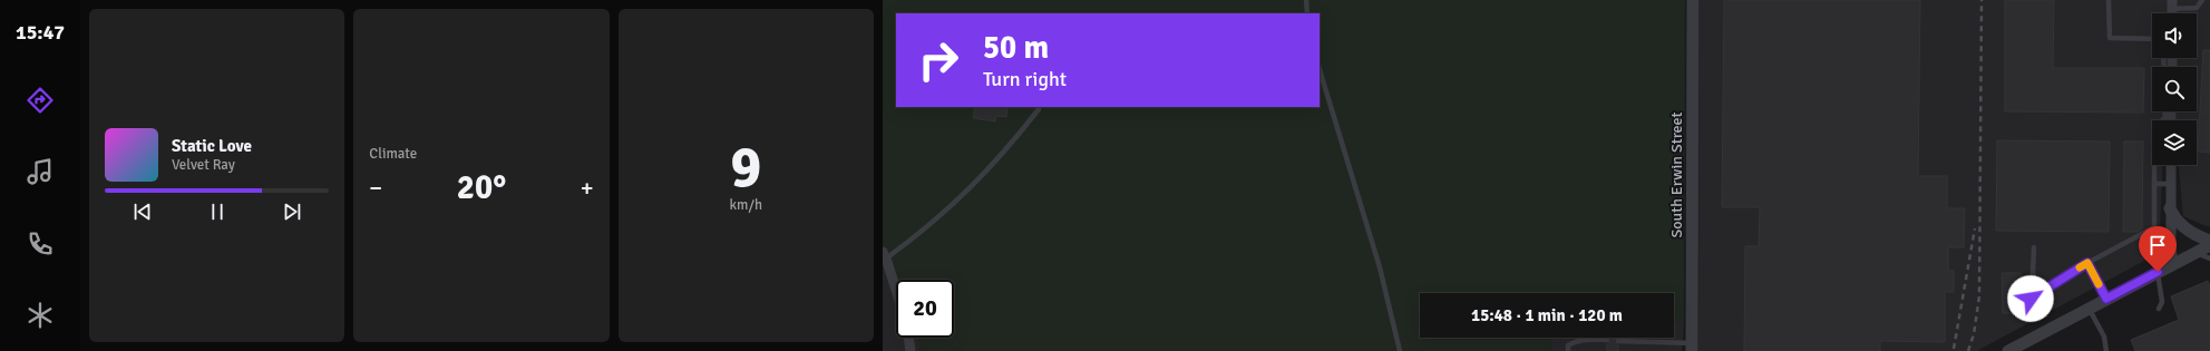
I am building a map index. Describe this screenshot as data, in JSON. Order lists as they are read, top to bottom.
{
  "streets": {
    "street": ["South Erwin Street"]
  },
  "page": {
    "tabs": "15:47",
    "tile": [
      "Climate",
      ["9", "km/h"]
    ],
    "turn": ["50 m", "Turn right"],
    "song": ["Static Love", "Velvet Ray"],
    "heat": ["−", "20°", "+"],
    "limit": "20",
    "trip": "15:48 · 1 min · 120 m"
  }
}
